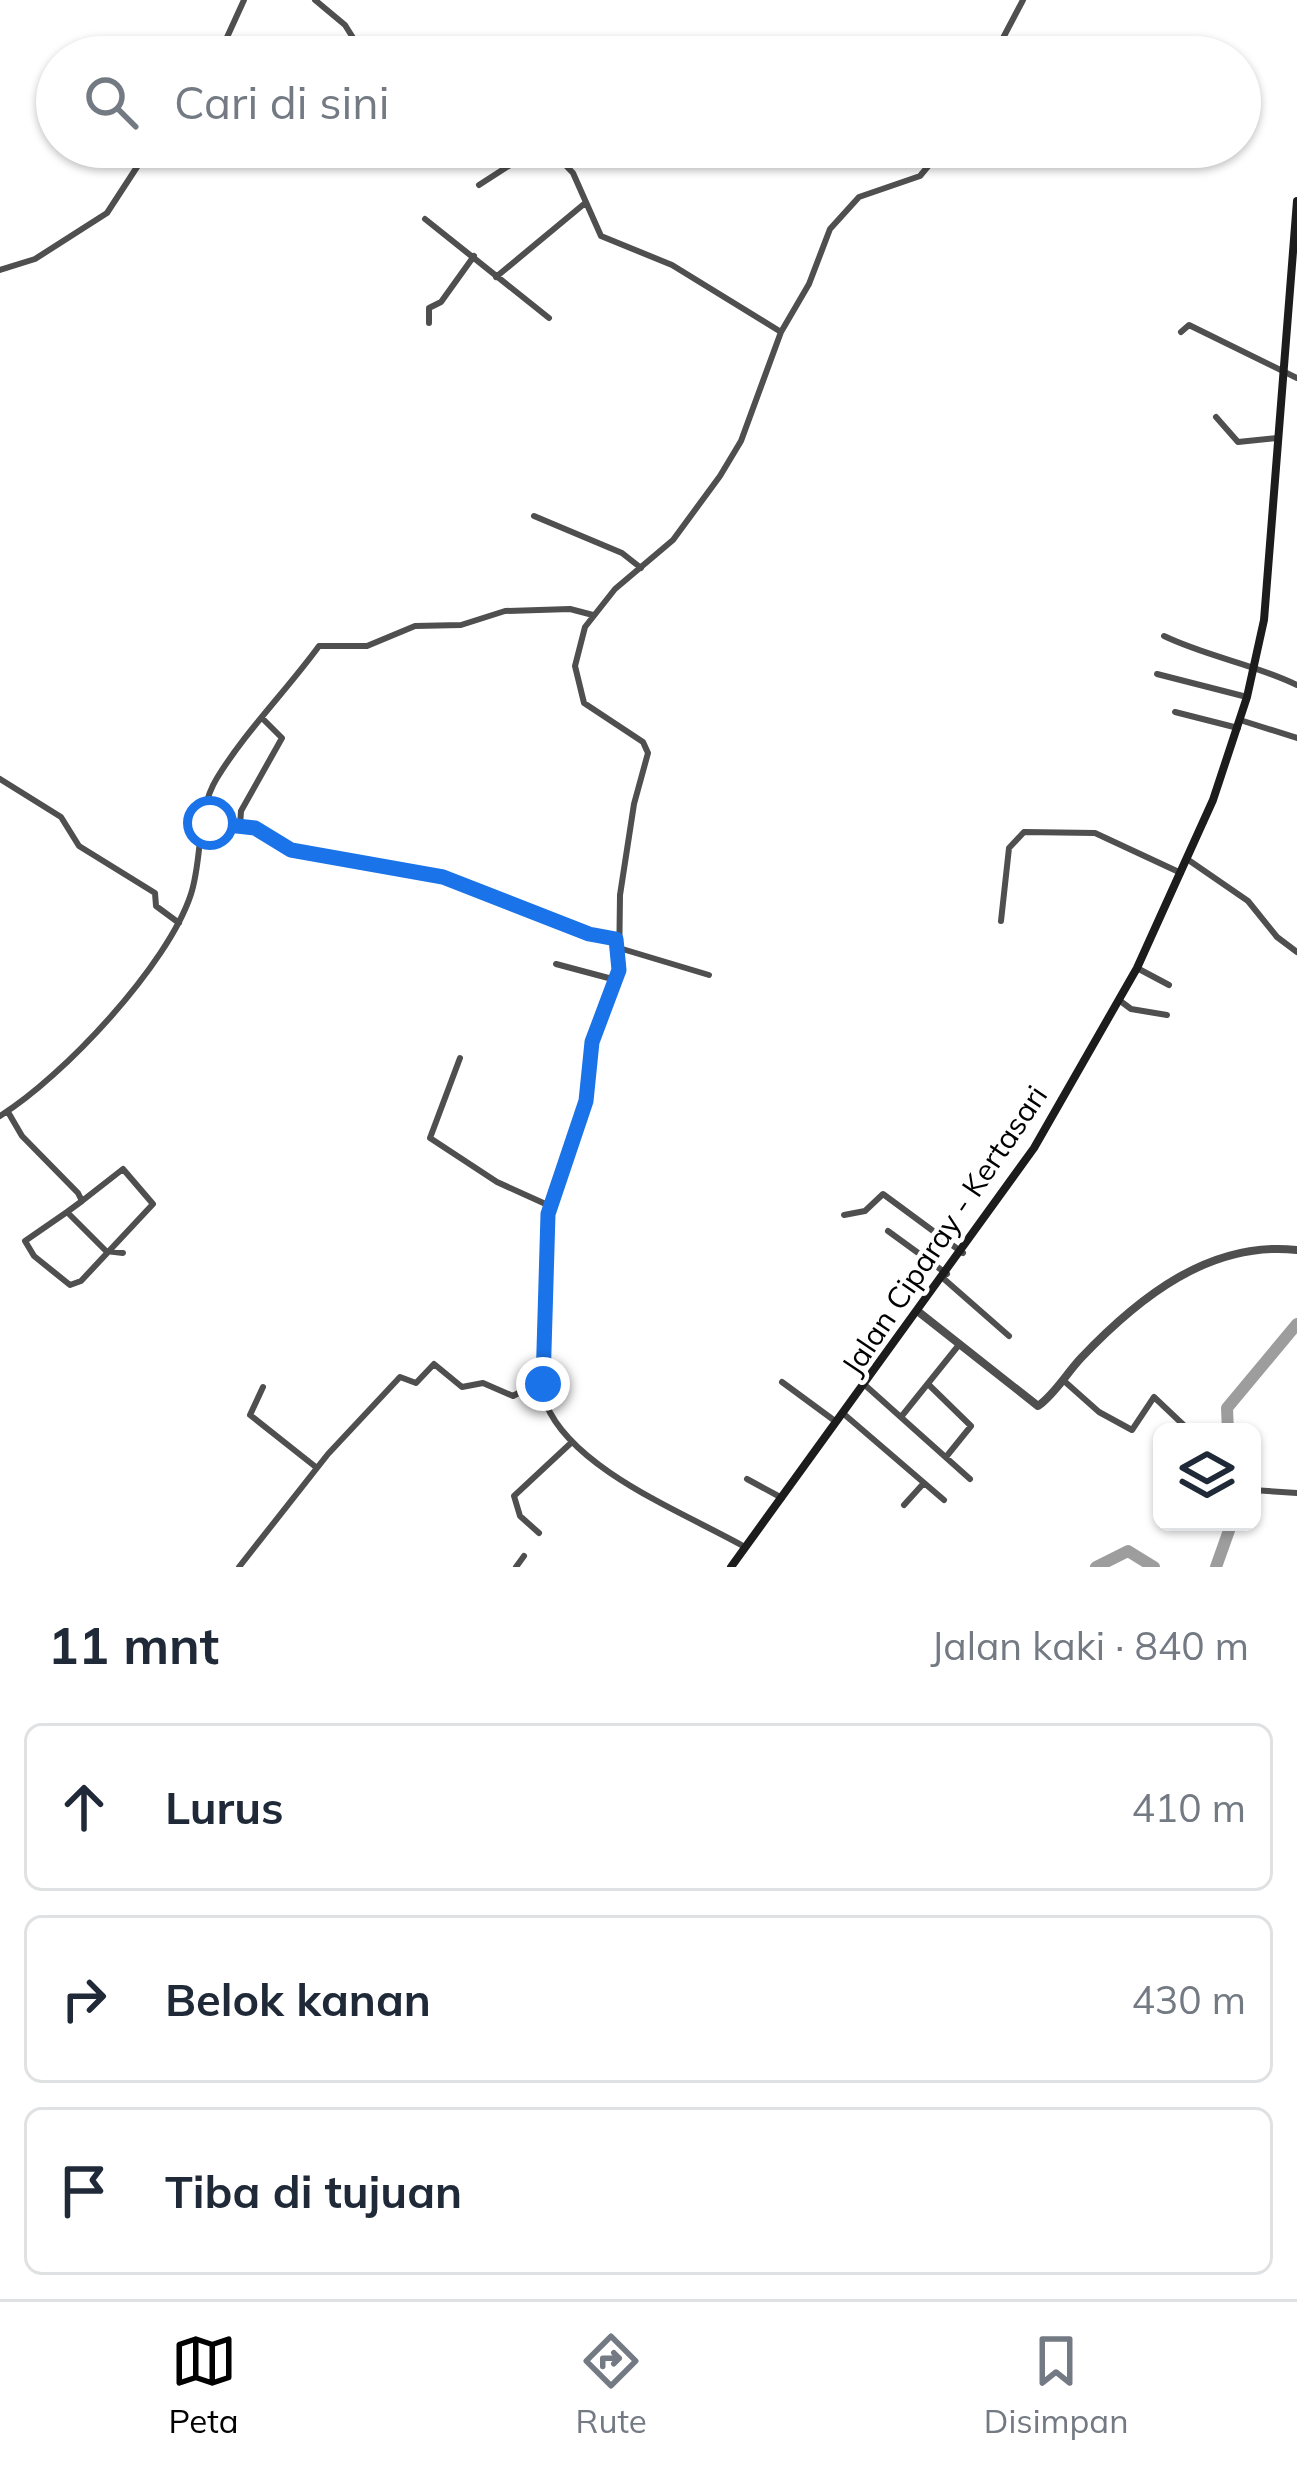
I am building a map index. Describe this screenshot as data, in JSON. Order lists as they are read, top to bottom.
{
  "streets": {
    "main road": ["Jalan Ciparay - Kertasari"]
  },
  "page": {
    "search": "Cari di sini",
    "heading": ["11 mnt", "Jalan kaki · 840 m"],
    "list": [
      ["Lurus", "410 m"],
      ["Belok kanan", "430 m"],
      "Tiba di tujuan"
    ],
    "nav": ["Peta", "Rute", "Disimpan"]
  }
}
